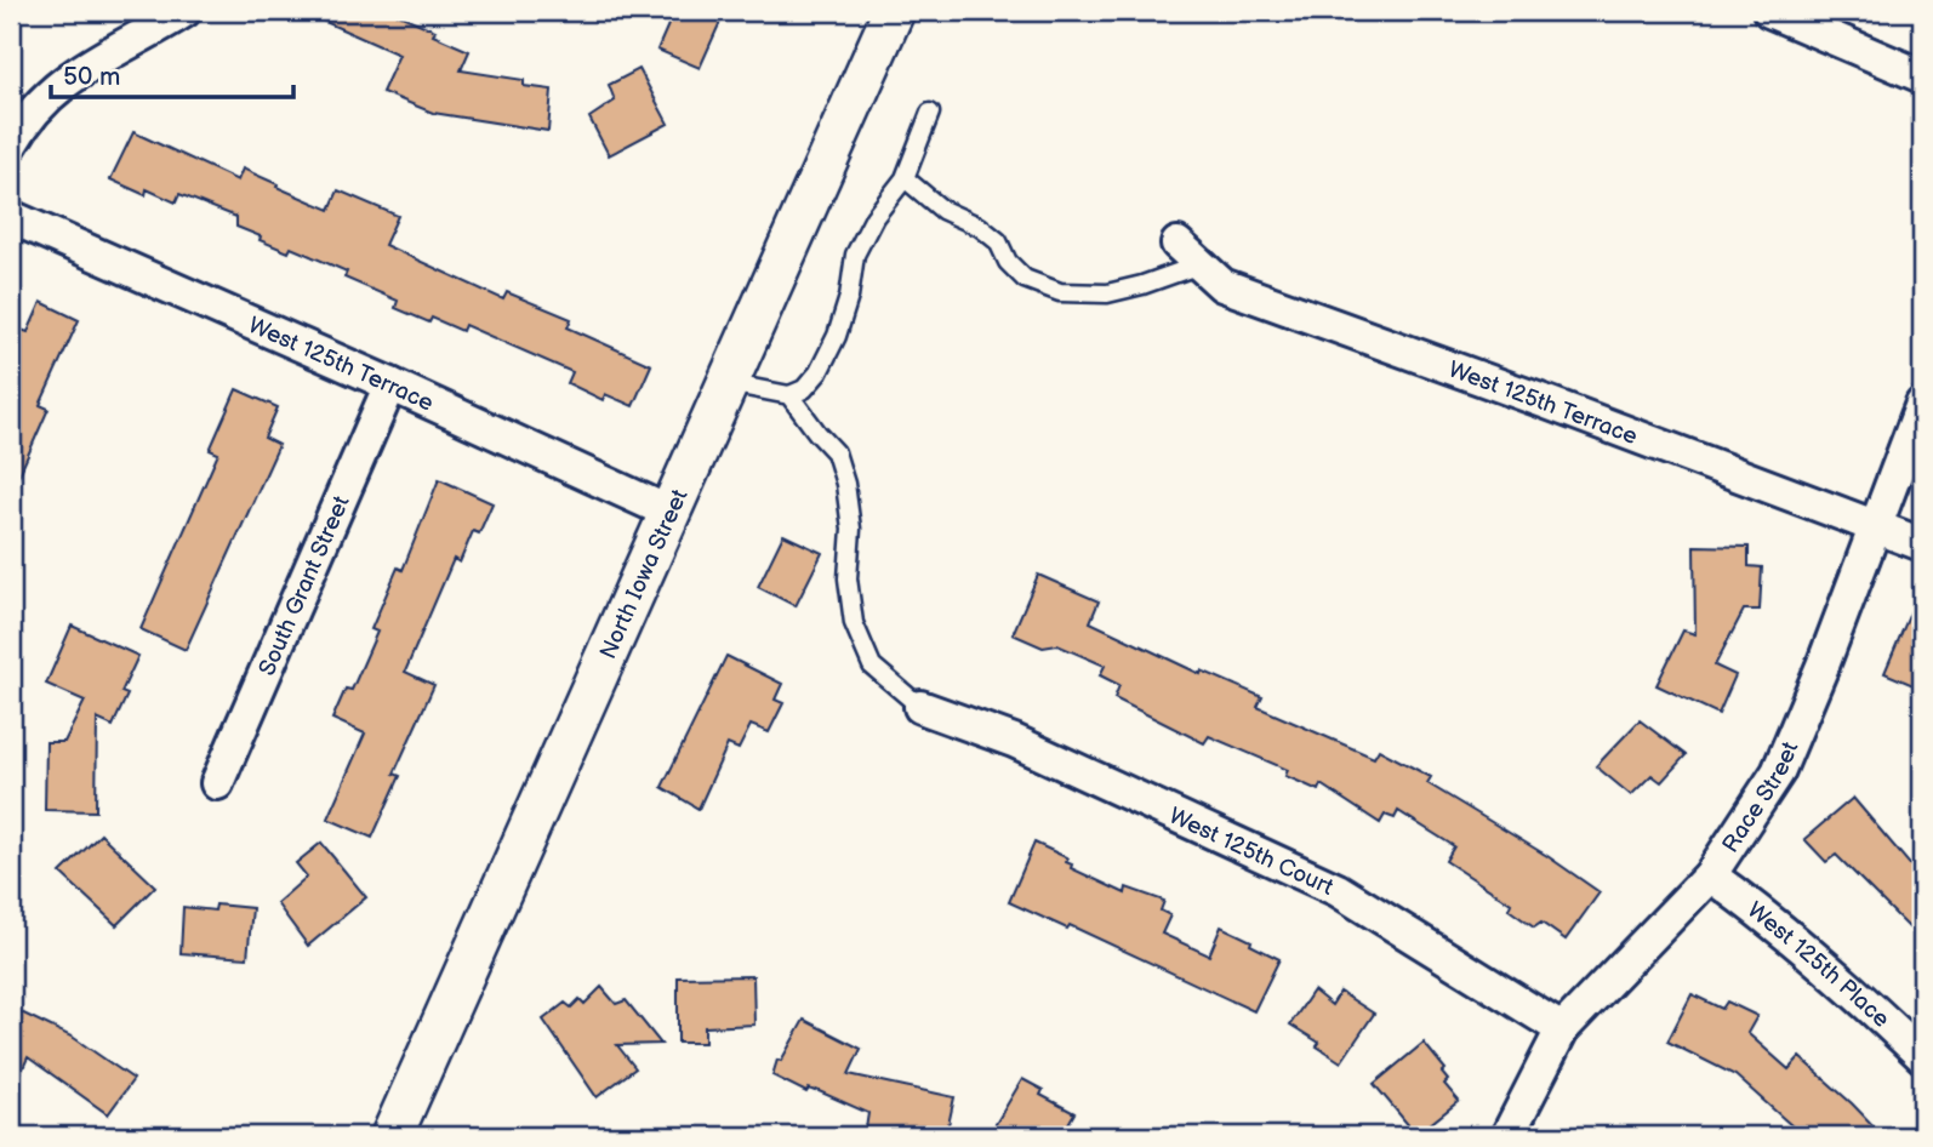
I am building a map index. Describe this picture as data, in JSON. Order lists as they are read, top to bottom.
{
  "streets": {
    "street": [
      "West 125th Terrace",
      "North Iowa Street",
      "South Grant Street",
      "Race Street",
      "West 125th Court",
      "West 125th Place"
    ]
  },
  "crossings": [
    ["West 125th Terrace", "North Iowa Street"],
    ["West 125th Terrace", "South Grant Street"],
    ["West 125th Terrace", "Race Street"],
    ["Race Street", "West 125th Court"],
    ["Race Street", "West 125th Place"]
  ],
  "scale_bar": "50 m"
}
